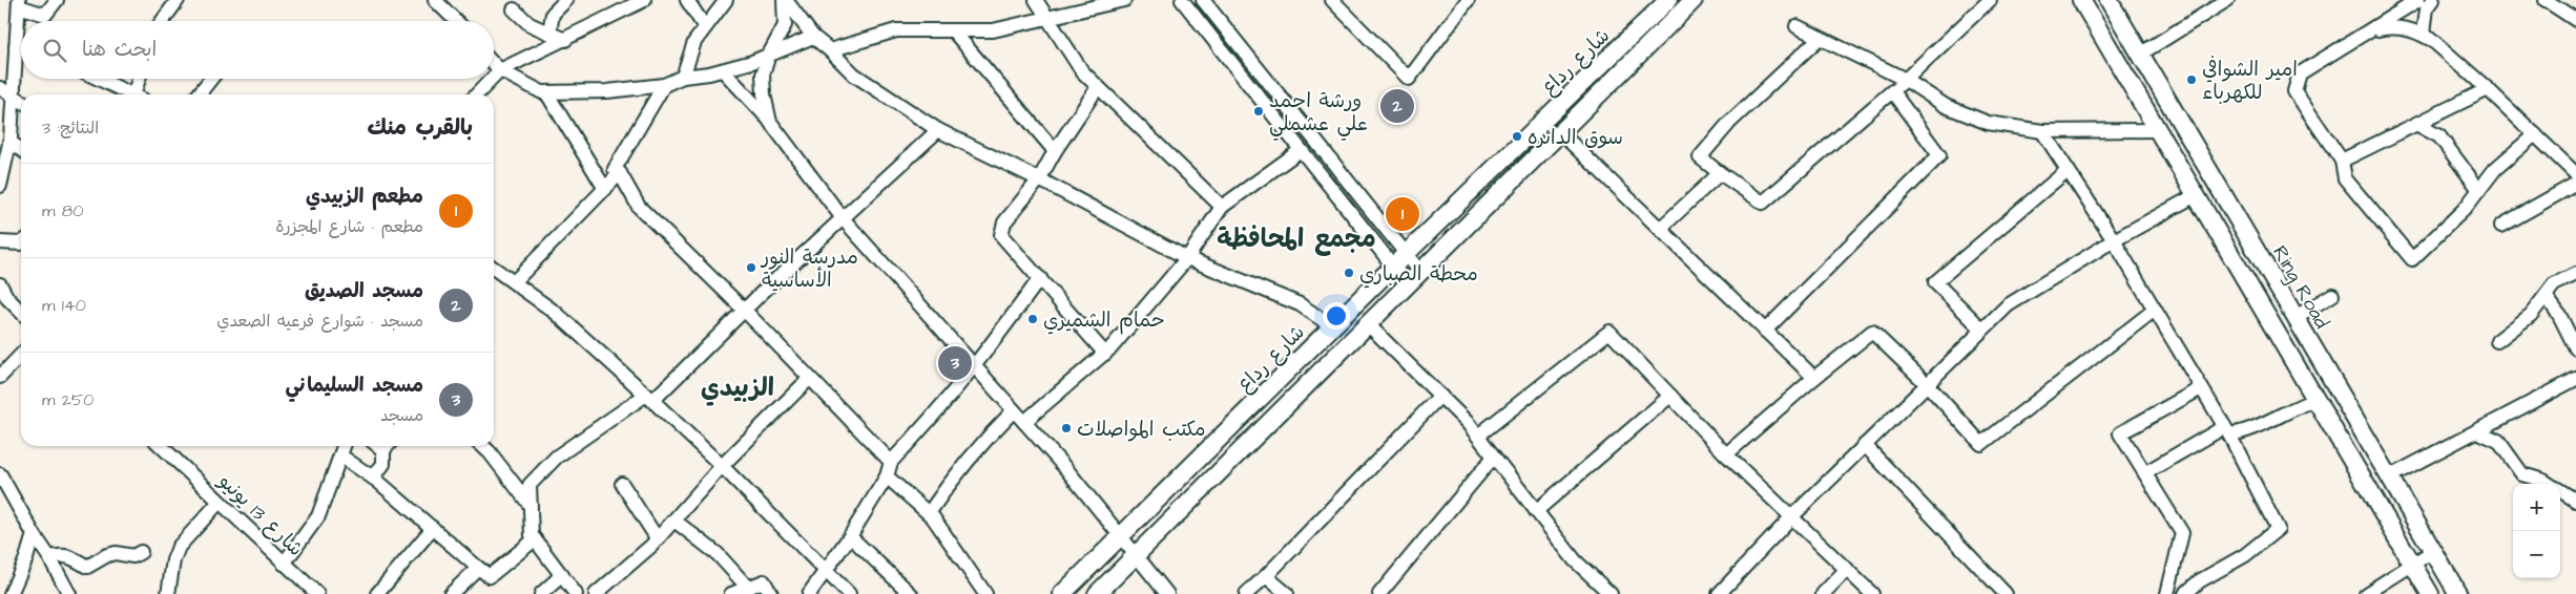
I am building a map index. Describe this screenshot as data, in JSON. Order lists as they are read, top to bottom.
{
  "streets": {
    "main road": ["شارع رداع", "Ring Road"],
    "street": ["شارع 13 يونيو"]
  },
  "districts": ["مجمع المحافظة", "الزبيدي"],
  "places": [
    "امير الشوافي للكهرباء",
    "ورشة احمد علي عشملي",
    "سوق الدائره",
    "مدرسة النور الأساسية",
    "محطة الصباري",
    "حمام الشميري",
    "مكتب المواصلات"
  ],
  "page": {
    "search": "ابحث هنا",
    "pins": ["2", "1", "3"],
    "heading": ["بالقرب منك", "النتائج: 3"],
    "list": [
      {
        "mark": "1",
        "name": "مطعم الزبيدي",
        "note": "مطعم · شارع المجزرة",
        "value": "80 m"
      },
      {
        "mark": "2",
        "name": "مسجد الصديق",
        "note": "مسجد · شوارع فرعيه الصعدي",
        "value": "140 m"
      },
      {
        "mark": "3",
        "name": "مسجد السليماني",
        "note": "مسجد",
        "value": "250 m"
      }
    ],
    "map_buttons": ["+", "−"]
  }
}
